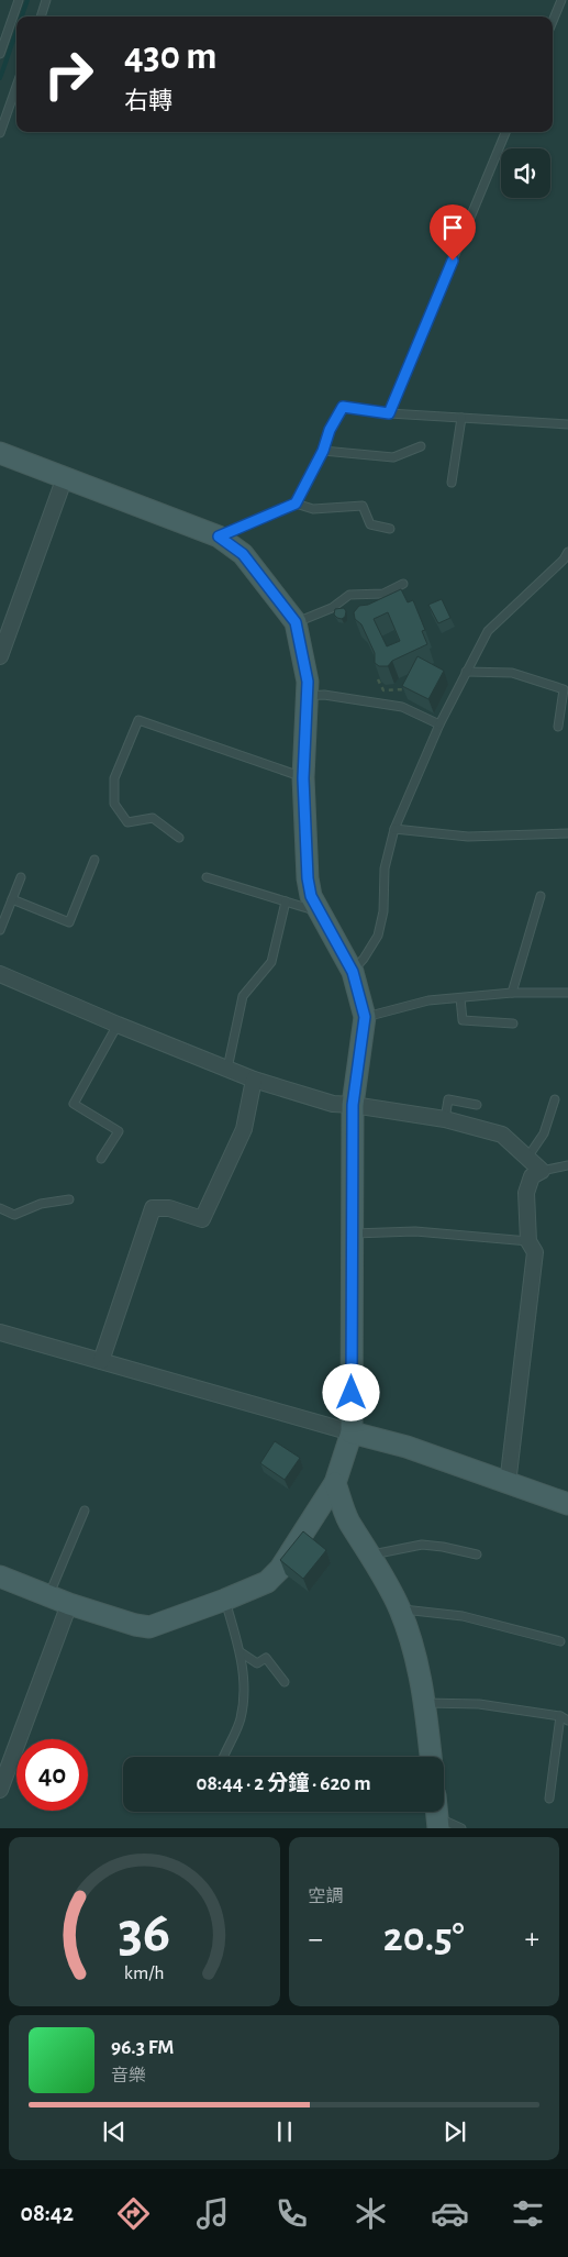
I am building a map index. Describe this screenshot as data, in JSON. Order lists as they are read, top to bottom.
{
  "page": {
    "turn": ["430 m", "右轉"],
    "limit": "40",
    "trip": "08:44 · 2 分鐘 · 620 m",
    "tile": "空調",
    "heat": ["−", "20.5°", "+"],
    "song": ["96.3 FM", "音樂"],
    "tabs": "08:42",
    "gauge": ["36", "km/h"]
  }
}
